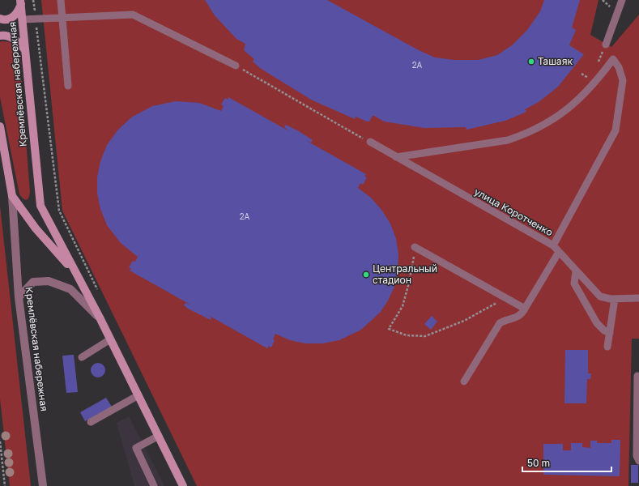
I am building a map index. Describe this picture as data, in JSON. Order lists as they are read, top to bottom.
{
  "streets": {
    "main road": ["Кремлёвская набережная"],
    "lane": ["улица Коротченко"]
  },
  "places": ["Ташаяк", "Центральный стадион"],
  "house_numbers": ["2А", "2А"],
  "scale_bar": "50 m"
}
